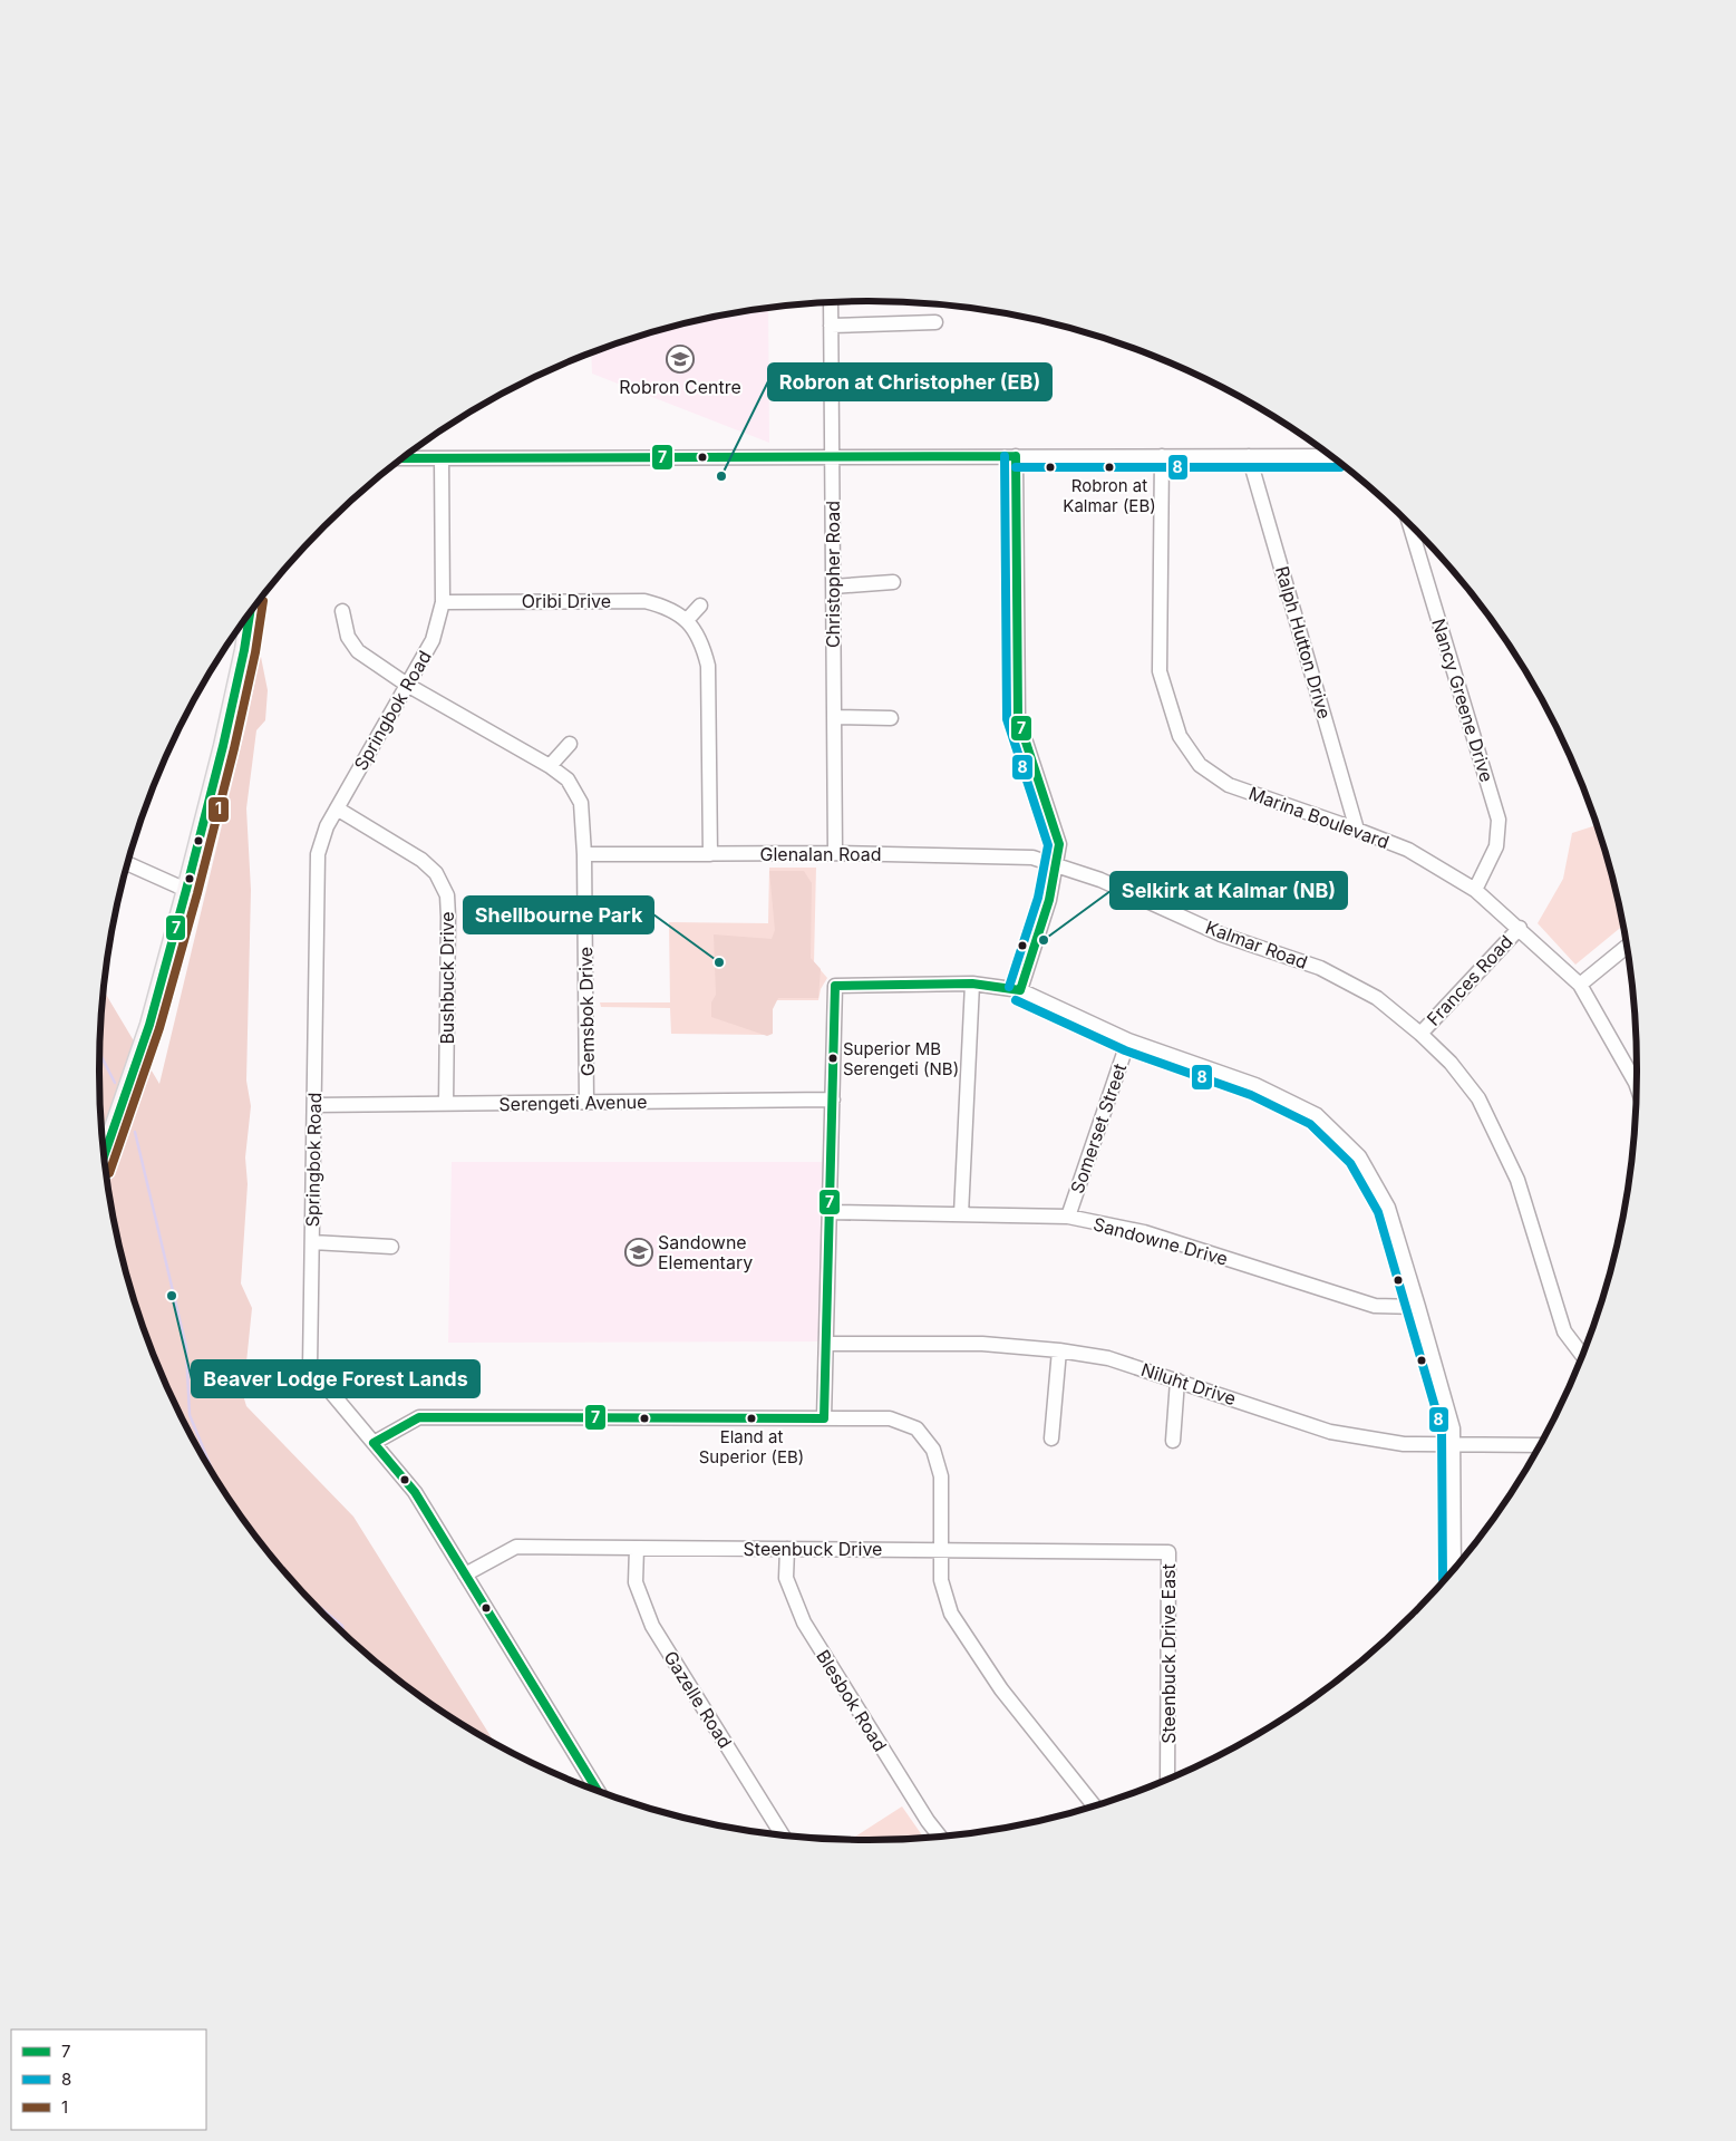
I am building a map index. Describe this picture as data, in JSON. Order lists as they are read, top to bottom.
{
  "streets": {
    "street": [
      "Christopher Road",
      "Oribi Drive",
      "Ralph Hutton Drive",
      "Nancy Greene Drive",
      "Springbok Road",
      "Marina Boulevard",
      "Glenalan Road",
      "Kalmar Road",
      "Bushbuck Drive",
      "Frances Road",
      "Gemsbok Drive",
      "Serengeti Avenue",
      "Somerset Street",
      "Sandowne Drive",
      "Niluht Drive",
      "Steenbuck Drive",
      "Steenbuck Drive East",
      "Gazelle Road",
      "Blesbok Road"
    ]
  },
  "crossings": [
    ["Christopher Road", "Glenalan Road"],
    ["Oribi Drive", "Springbok Road"],
    ["Oribi Drive", "Glenalan Road"],
    ["Ralph Hutton Drive", "Marina Boulevard"],
    ["Nancy Greene Drive", "Marina Boulevard"],
    ["Springbok Road", "Bushbuck Drive"],
    ["Springbok Road", "Gemsbok Drive"],
    ["Springbok Road", "Serengeti Avenue"],
    ["Springbok Road", "Steenbuck Drive"],
    ["Marina Boulevard", "Frances Road"],
    ["Glenalan Road", "Kalmar Road"],
    ["Glenalan Road", "Gemsbok Drive"],
    ["Kalmar Road", "Frances Road"],
    ["Bushbuck Drive", "Serengeti Avenue"],
    ["Gemsbok Drive", "Serengeti Avenue"],
    ["Somerset Street", "Sandowne Drive"],
    ["Steenbuck Drive", "Steenbuck Drive East"],
    ["Steenbuck Drive", "Gazelle Road"],
    ["Steenbuck Drive", "Blesbok Road"]
  ],
  "places": {
    "school or university": ["Robron Centre", "Sandowne Elementary"],
    "other": [
      "Robron at Kalmar (EB)",
      "Robron at Christopher (EB)",
      "Selkirk at Kalmar (NB)",
      "Shellbourne Park",
      "Superior MB Serengeti (NB)",
      "Beaver Lodge Forest Lands",
      "Eland at Superior (EB)"
    ]
  },
  "lines": ["transit line 7", "transit line 8", "transit line 1"],
  "legend": ["7", "8", "1"]
}
